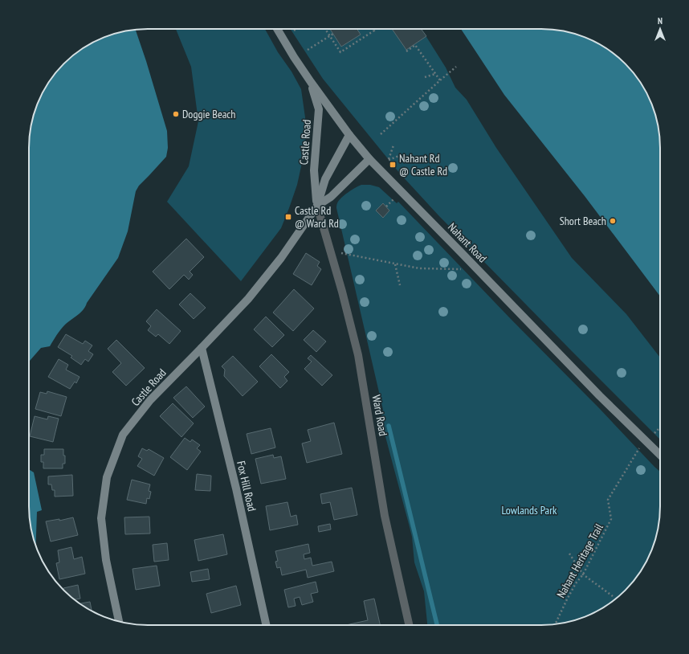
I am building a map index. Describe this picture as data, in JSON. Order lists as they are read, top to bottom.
{
  "streets": {
    "main road": ["Castle Road", "Nahant Road", "Fox Hill Road"],
    "street": ["Ward Road"],
    "path": ["Nahant Heritage Trail"]
  },
  "crossings": [
    ["Castle Road", "Nahant Road"],
    ["Castle Road", "Ward Road"],
    ["Castle Road", "Fox Hill Road"]
  ],
  "parks": ["Lowlands Park"],
  "places": {
    "other": ["Doggie Beach", "Short Beach"],
    "transit": ["Nahant Rd @ Castle Rd", "Castle Rd @ Ward Rd"]
  },
  "north": "top"
}
